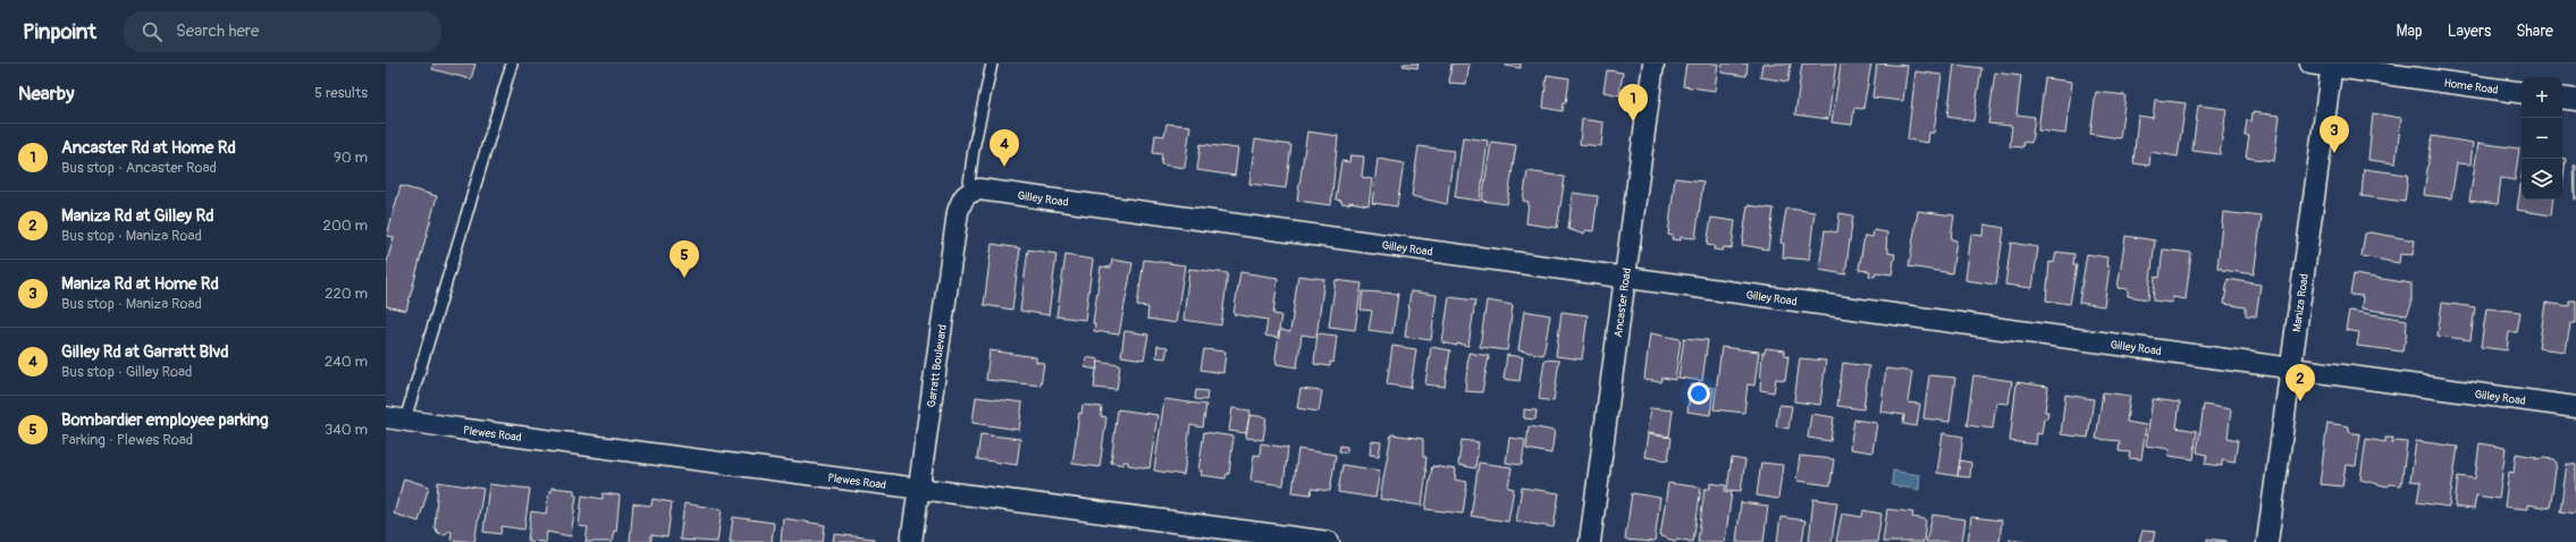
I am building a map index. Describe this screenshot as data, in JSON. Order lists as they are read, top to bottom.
{
  "streets": {
    "street": [
      "Home Road",
      "Gilley Road",
      "Ancaster Road",
      "Maniza Road",
      "Garratt Boulevard",
      "Plewes Road"
    ]
  },
  "crossings": [
    ["Home Road", "Maniza Road"],
    ["Gilley Road", "Ancaster Road"],
    ["Gilley Road", "Maniza Road"],
    ["Gilley Road", "Garratt Boulevard"],
    ["Garratt Boulevard", "Plewes Road"]
  ],
  "page": {
    "header": "Pinpoint",
    "search": "Search here",
    "nav": ["Map", "Layers", "Share"],
    "heading": ["Nearby", "5 results"],
    "map_buttons": ["+", "−"],
    "pins": [
      "1",
      "3",
      "4",
      "5",
      "2"
    ],
    "list": [
      {
        "mark": "1",
        "name": "Ancaster Rd at Home Rd",
        "note": "Bus stop · Ancaster Road",
        "value": "90 m"
      },
      {
        "mark": "2",
        "name": "Maniza Rd at Gilley Rd",
        "note": "Bus stop · Maniza Road",
        "value": "200 m"
      },
      {
        "mark": "3",
        "name": "Maniza Rd at Home Rd",
        "note": "Bus stop · Maniza Road",
        "value": "220 m"
      },
      {
        "mark": "4",
        "name": "Gilley Rd at Garratt Blvd",
        "note": "Bus stop · Gilley Road",
        "value": "240 m"
      },
      {
        "mark": "5",
        "name": "Bombardier employee parking",
        "note": "Parking · Plewes Road",
        "value": "340 m"
      }
    ]
  }
}
